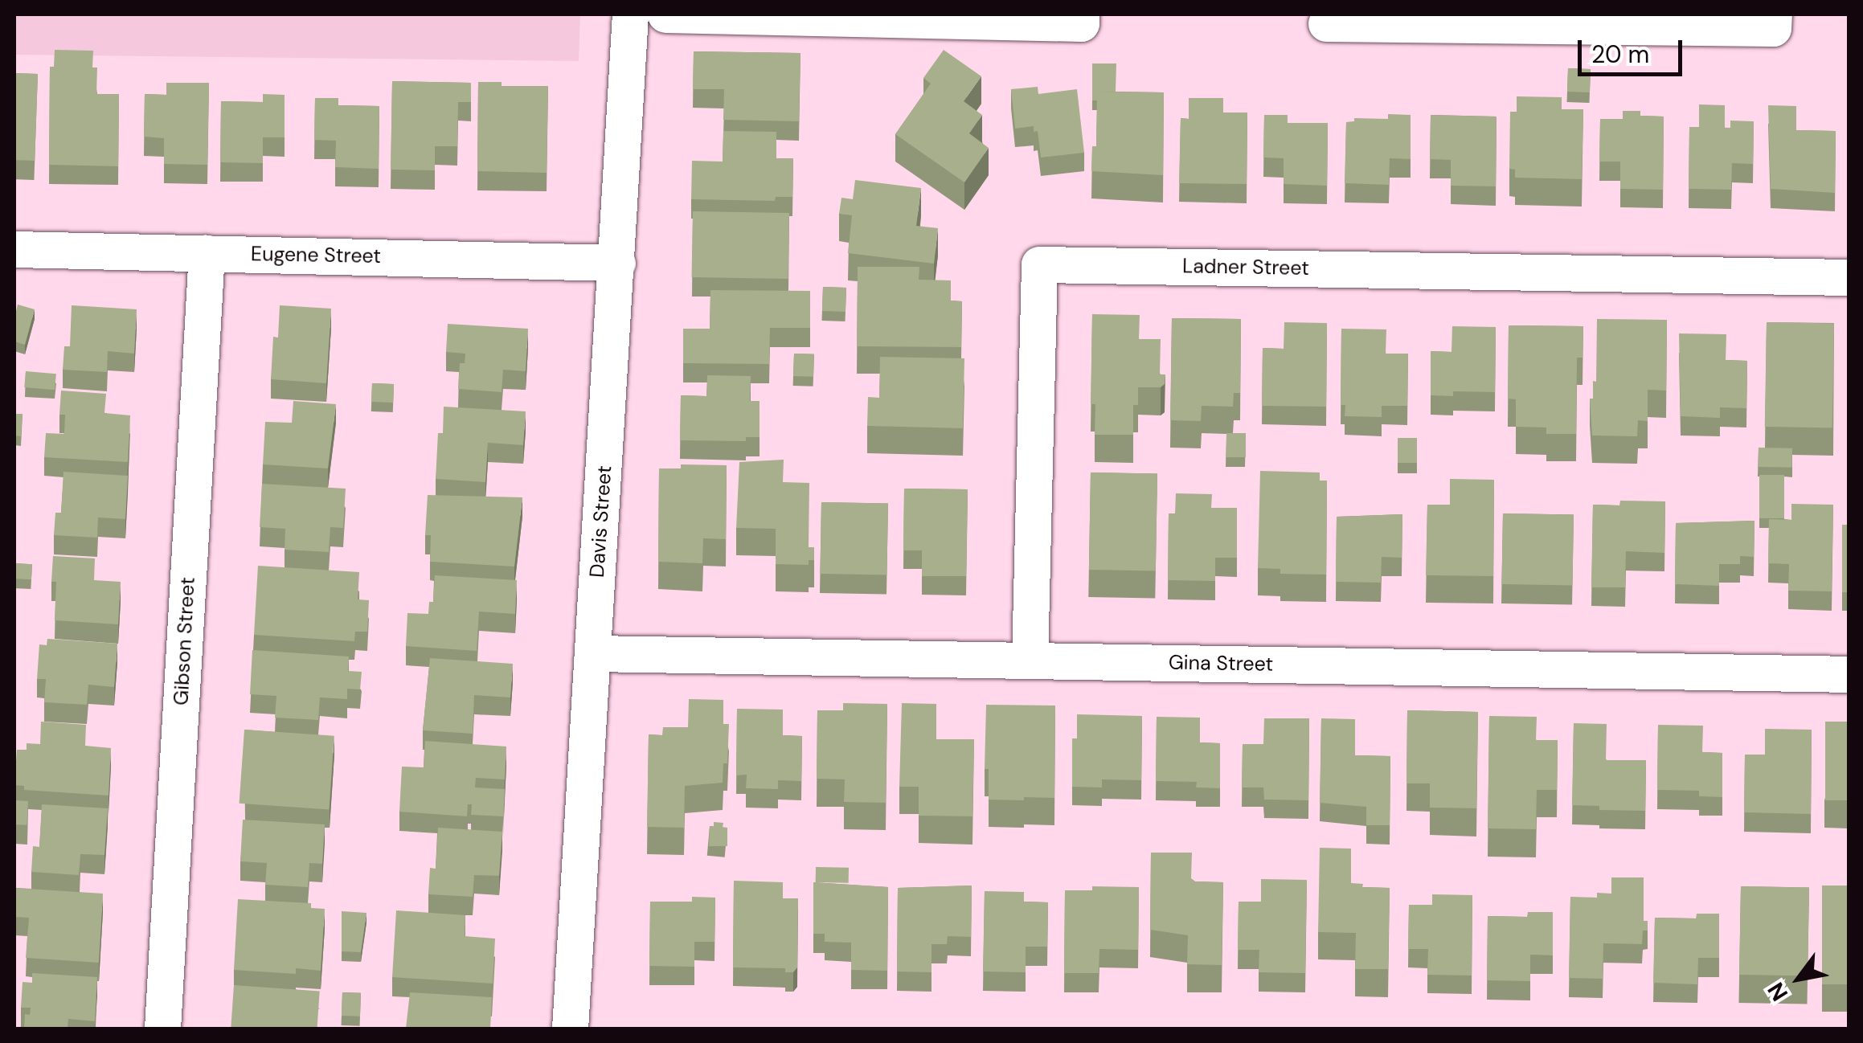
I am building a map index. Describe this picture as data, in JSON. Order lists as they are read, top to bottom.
{
  "streets": {
    "street": [
      "Eugene Street",
      "Ladner Street",
      "Davis Street",
      "Gibson Street",
      "Gina Street"
    ]
  },
  "crossings": [
    ["Eugene Street", "Davis Street"],
    ["Eugene Street", "Gibson Street"],
    ["Ladner Street", "Gina Street"],
    ["Davis Street", "Gina Street"]
  ],
  "scale_bar": "20 m",
  "north": "bottom left"
}
